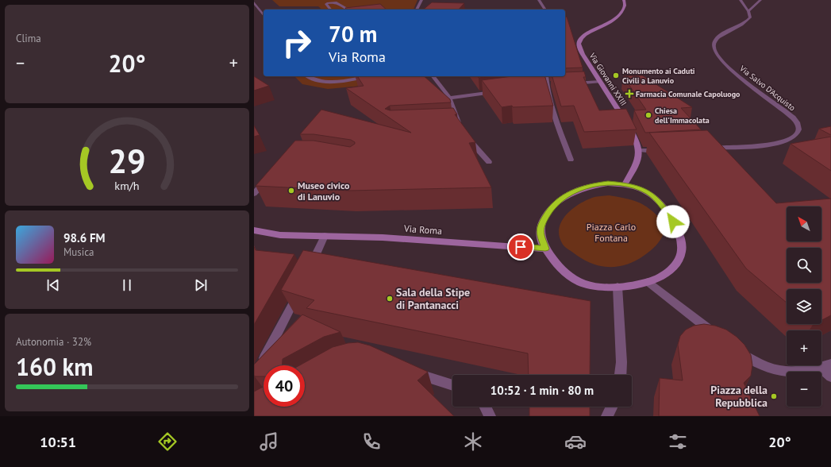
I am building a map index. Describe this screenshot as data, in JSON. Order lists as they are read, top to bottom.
{
  "streets": {
    "street": ["Via Giovanni XXIII", "Via Salvo D'Acquisto", "Via Roma"]
  },
  "parks": ["Piazza Carlo Fontana"],
  "places": {
    "other": [
      "Monumento ai Caduti Civili a Lanuvio",
      "Chiesa dell'Immacolata",
      "Museo civico di Lanuvio",
      "Sala della Stipe di Pantanacci",
      "Piazza della Repubblica"
    ],
    "health": ["Farmacia Comunale Capoluogo"]
  },
  "north": "top left",
  "page": {
    "tile": [
      "Clima",
      ["Autonomia · 32%", "160 km"]
    ],
    "turn": ["70 m", "Via Roma"],
    "heat": ["−", "20°", "+"],
    "map_buttons": ["+", "−"],
    "song": ["98.6 FM", "Musica"],
    "limit": "40",
    "trip": "10:52 · 1 min · 80 m",
    "tabs": ["10:51", "20°"],
    "gauge": ["29", "km/h"]
  }
}
